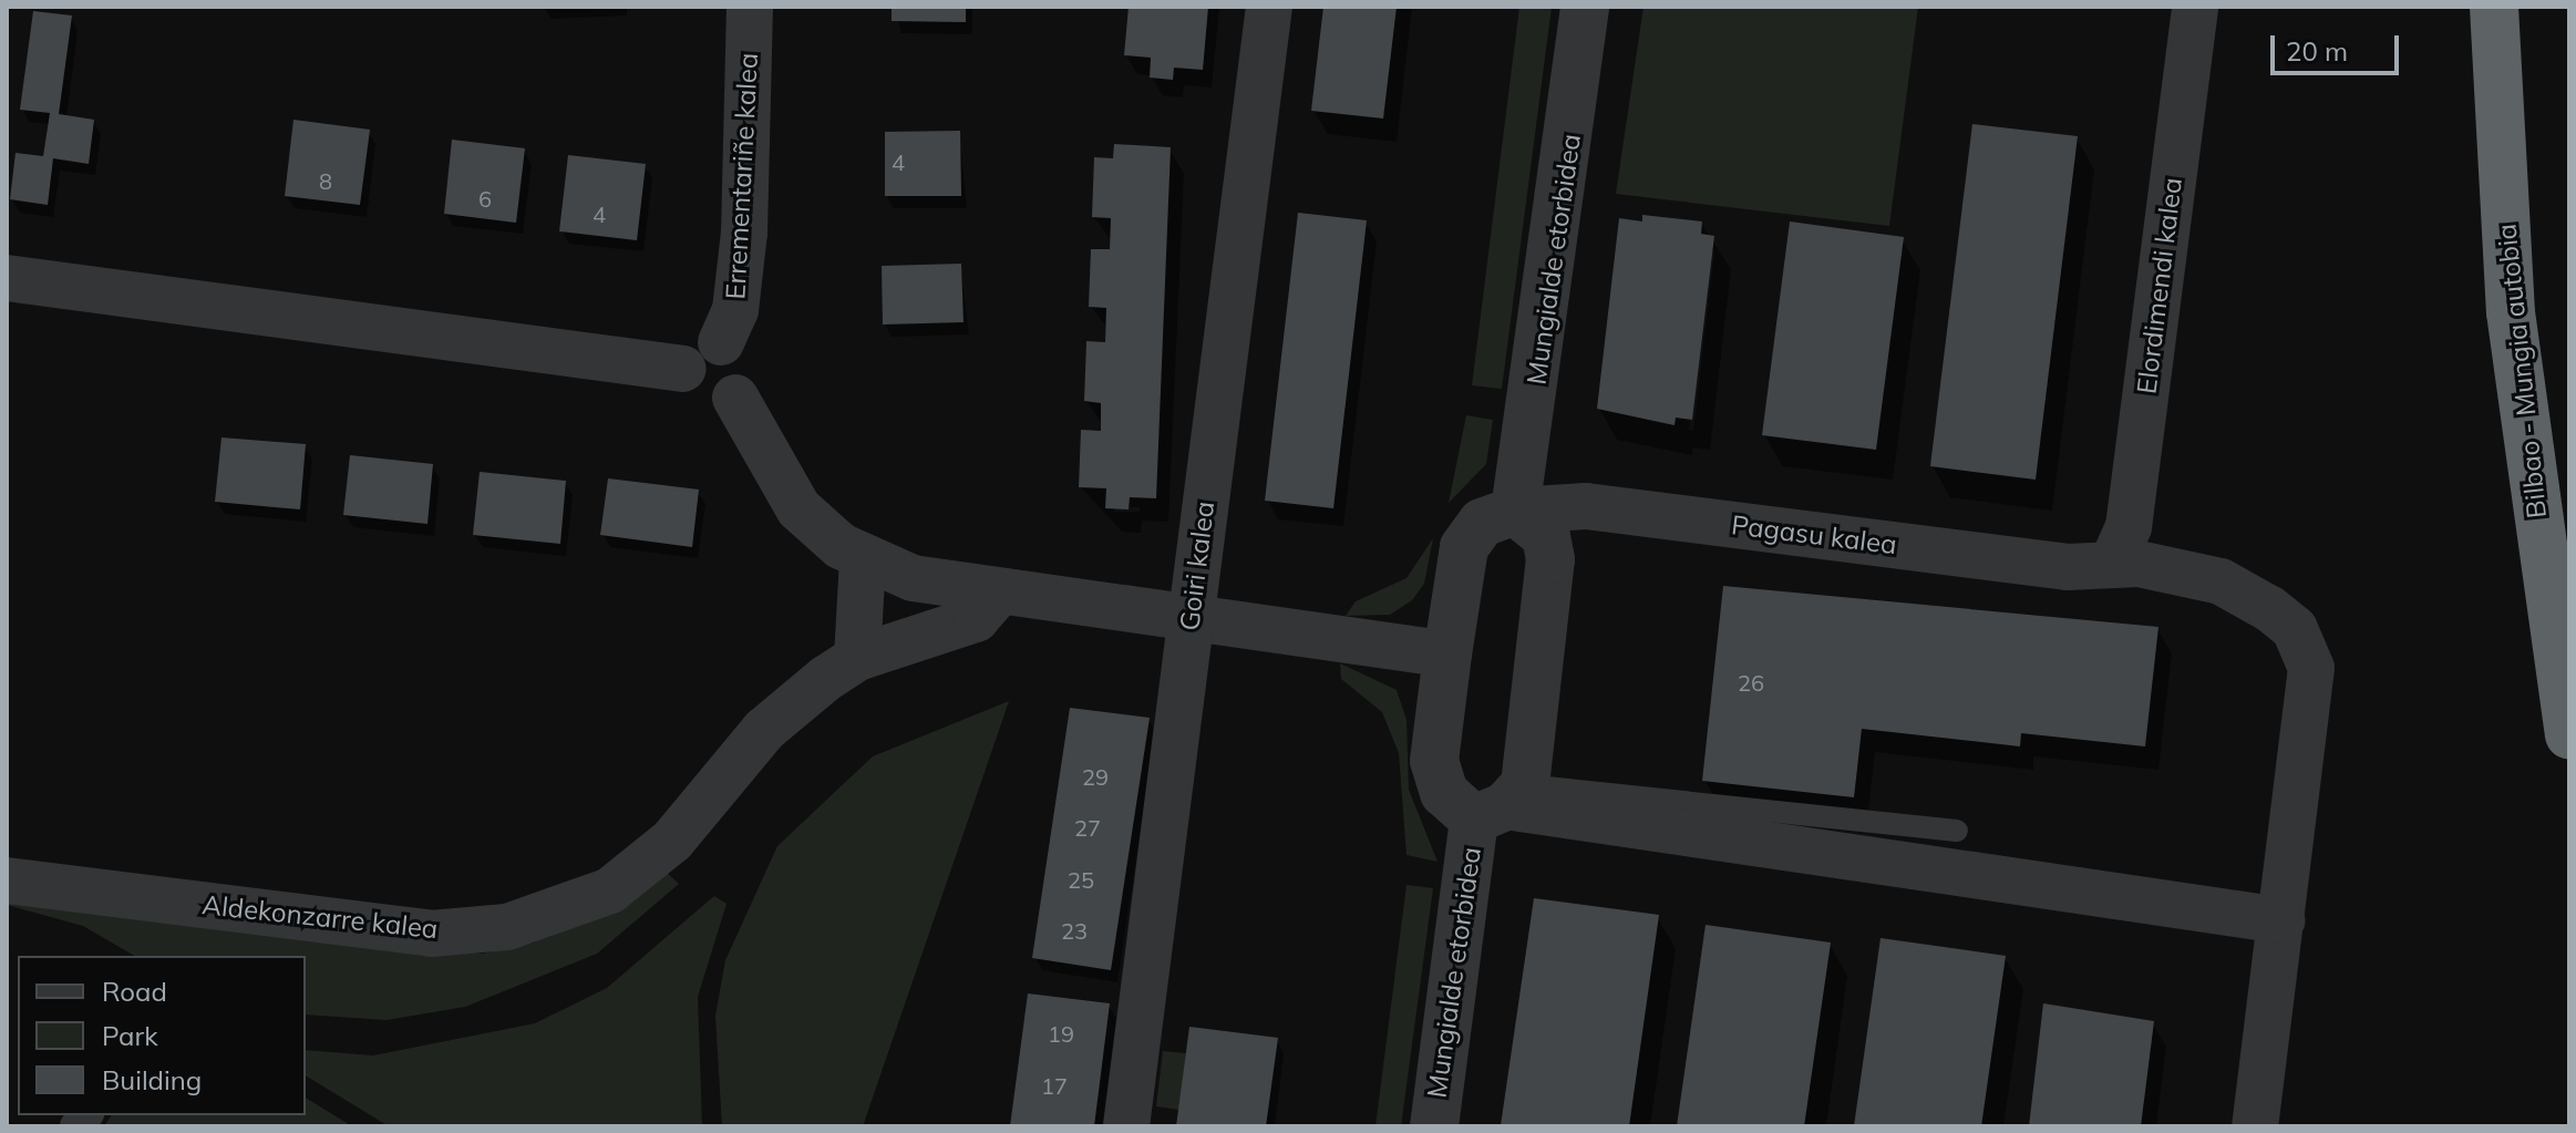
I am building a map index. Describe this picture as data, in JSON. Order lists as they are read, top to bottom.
{
  "streets": {
    "highway": ["Bilbao - Mungia autobia"],
    "street": [
      "Errementariñe kalea",
      "Mungialde etorbidea",
      "Elordimendi kalea",
      "Pagasu kalea",
      "Goiri kalea",
      "Aldekonzarre kalea"
    ]
  },
  "crossings": [
    ["Mungialde etorbidea", "Pagasu kalea"],
    ["Elordimendi kalea", "Pagasu kalea"]
  ],
  "house_numbers": [
    "4",
    "8",
    "6",
    "4",
    "26",
    "29",
    "27",
    "25",
    "23",
    "19",
    "17"
  ],
  "legend": ["Road", "Park", "Building"],
  "scale_bar": "20 m"
}
